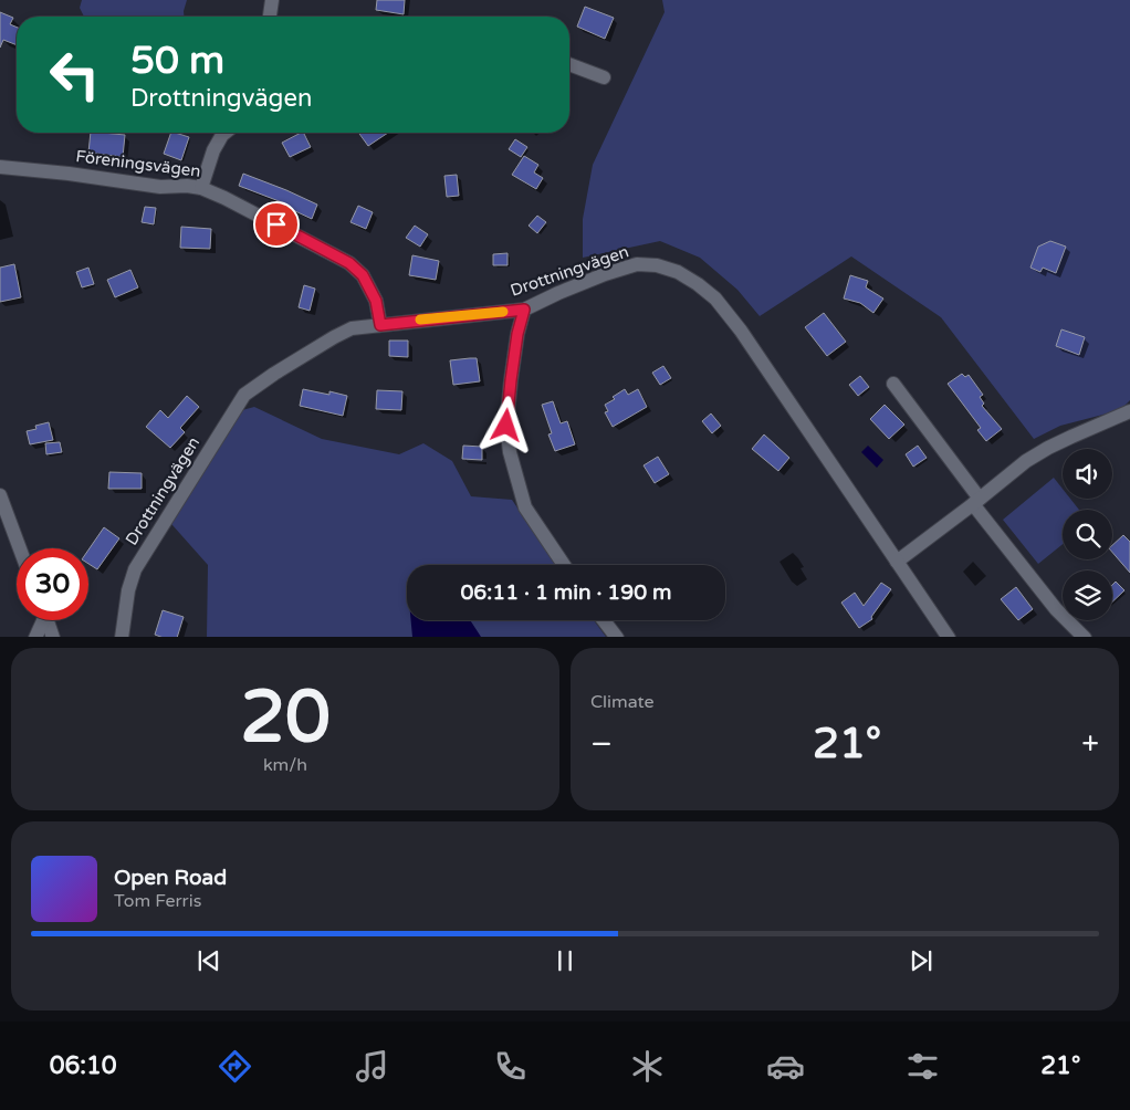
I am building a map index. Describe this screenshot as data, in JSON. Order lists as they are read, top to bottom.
{
  "streets": {
    "street": ["Föreningsvägen", "Drottningvägen"]
  },
  "crossings": [
    ["Föreningsvägen", "Drottningvägen"]
  ],
  "page": {
    "turn": ["50 m", "Drottningvägen"],
    "limit": "30",
    "trip": "06:11 · 1 min · 190 m",
    "tile": [
      ["20", "km/h"],
      "Climate"
    ],
    "heat": ["−", "21°", "+"],
    "song": ["Open Road", "Tom Ferris"],
    "tabs": ["06:10", "21°"]
  }
}
